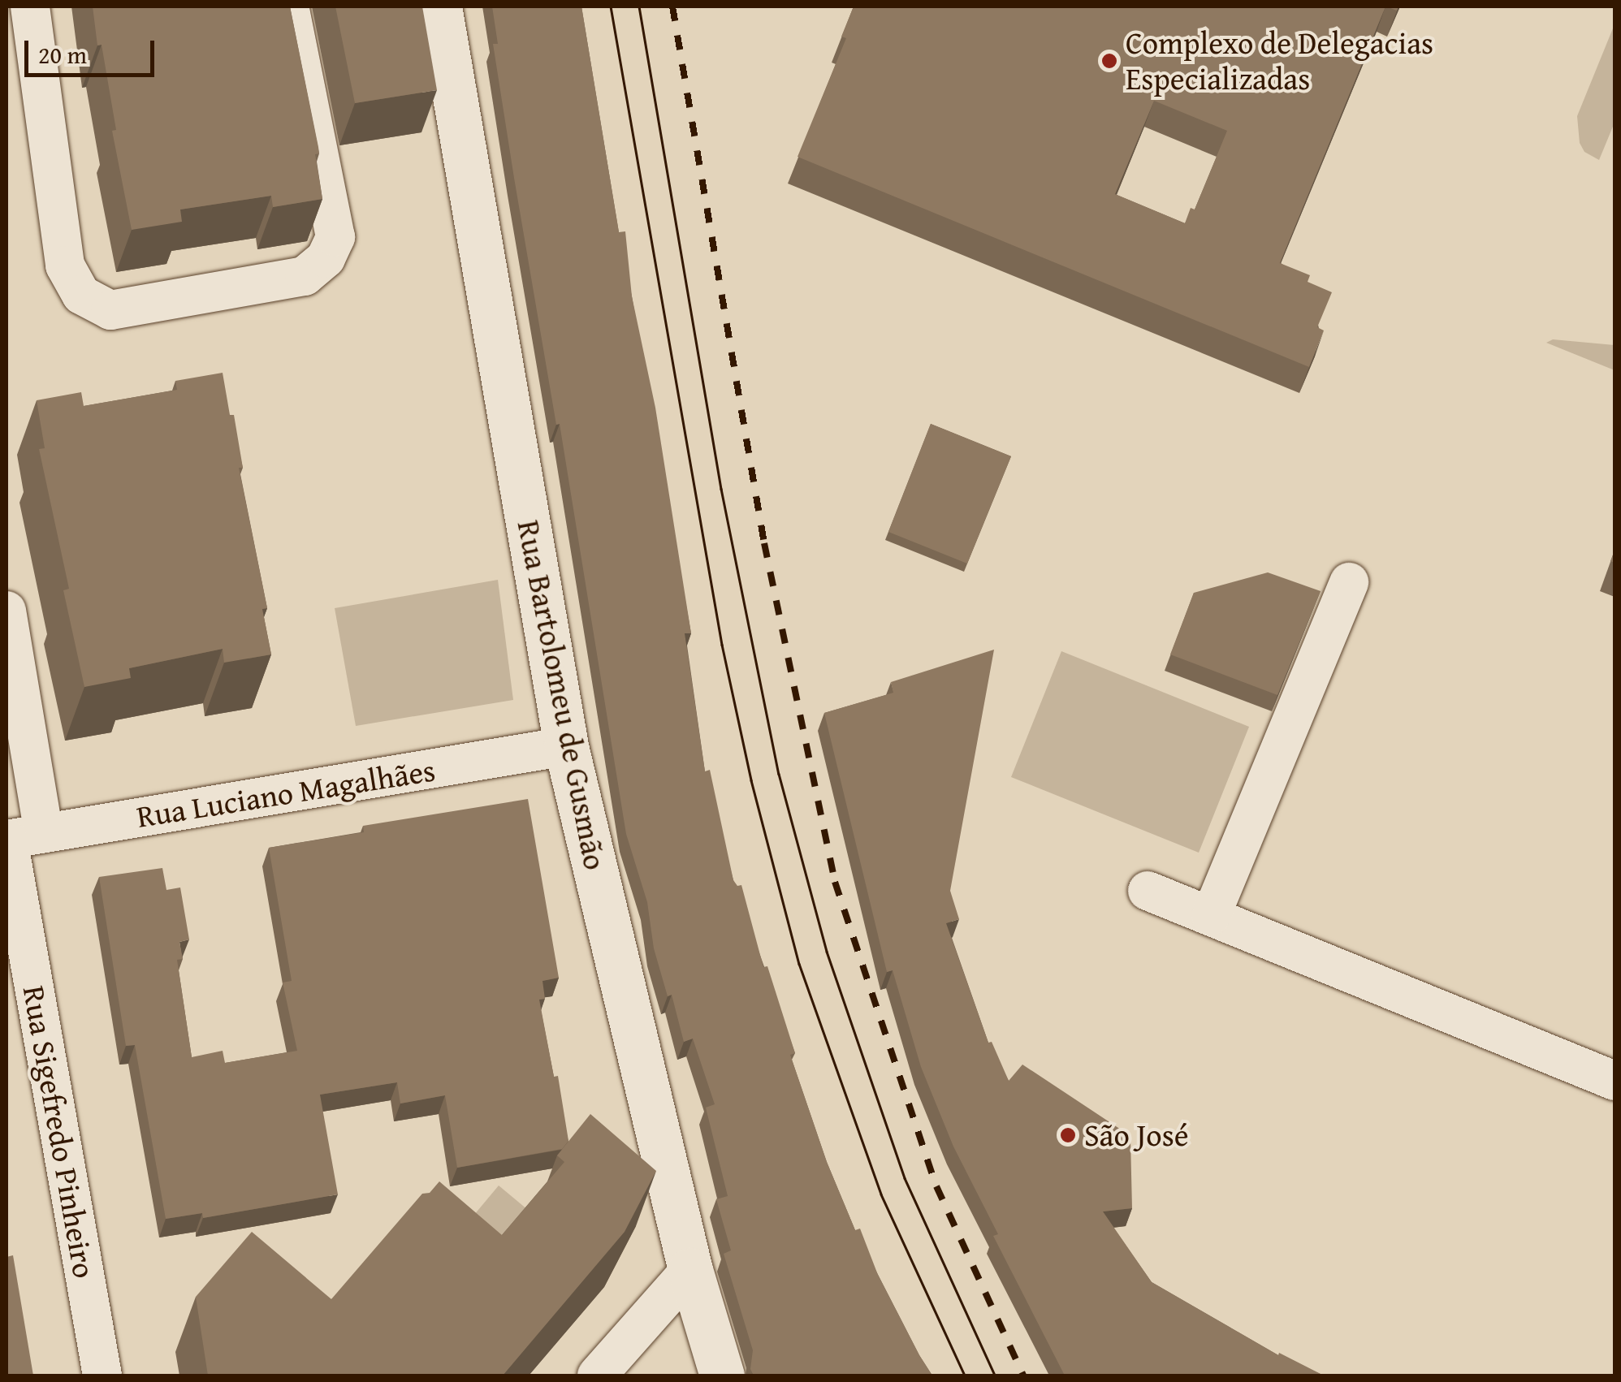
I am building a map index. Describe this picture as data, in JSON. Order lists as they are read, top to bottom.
{
  "streets": {
    "street": ["Rua Bartolomeu de Gusmão", "Rua Luciano Magalhães", "Rua Sigefredo Pinheiro"]
  },
  "crossings": [
    ["Rua Bartolomeu de Gusmão", "Rua Luciano Magalhães"],
    ["Rua Luciano Magalhães", "Rua Sigefredo Pinheiro"]
  ],
  "places": ["Complexo de Delegacias Especializadas", "São José"],
  "scale_bar": "20 m"
}
